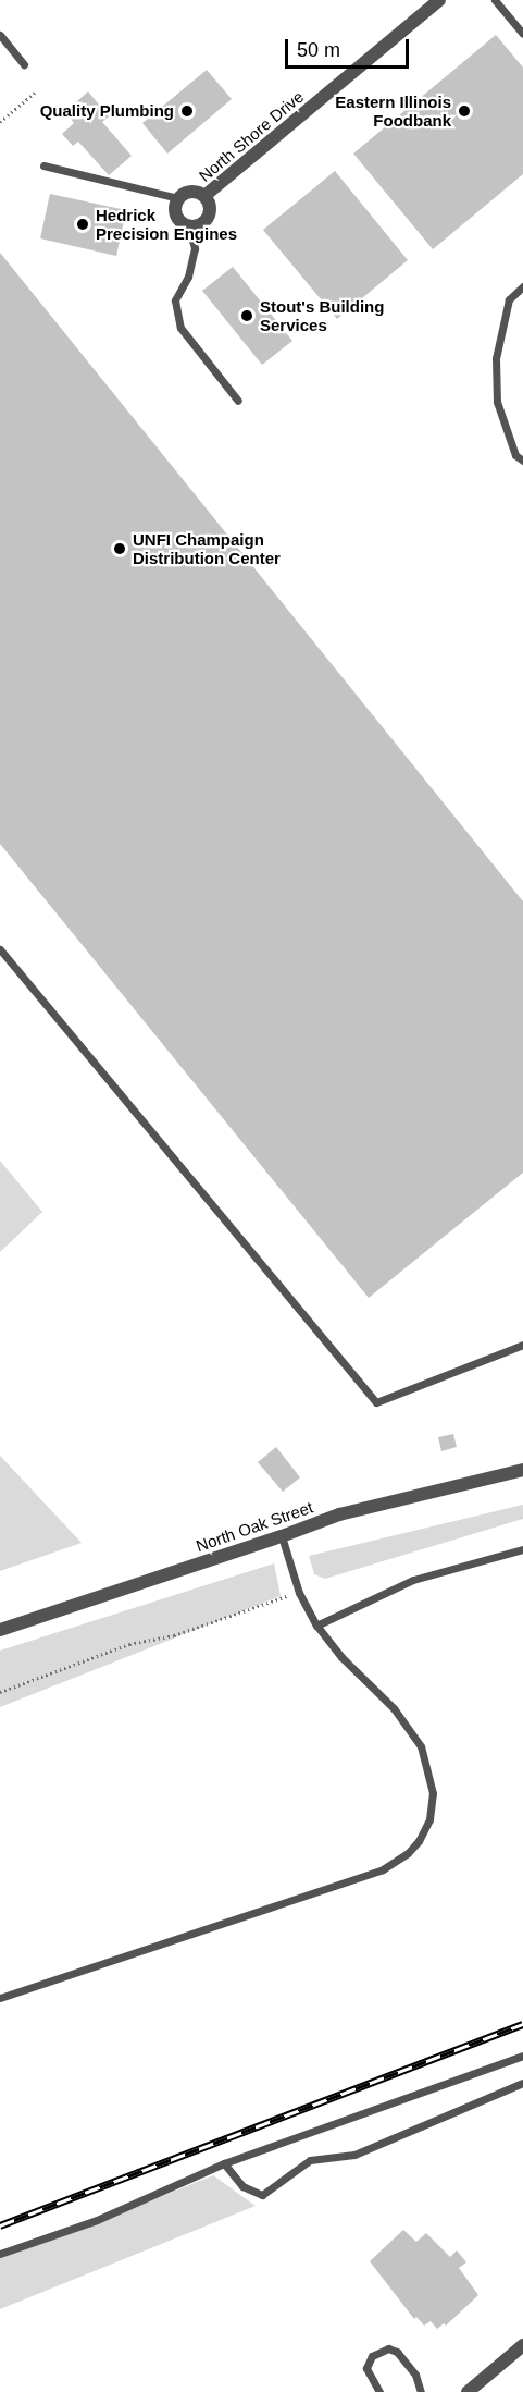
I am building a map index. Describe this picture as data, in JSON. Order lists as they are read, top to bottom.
{
  "streets": {
    "street": ["North Shore Drive", "North Oak Street"]
  },
  "places": [
    "Quality Plumbing",
    "Eastern Illinois Foodbank",
    "Hedrick Precision Engines",
    "Stout's Building Services",
    "UNFI Champaign Distribution Center"
  ],
  "scale_bar": "50 m"
}
